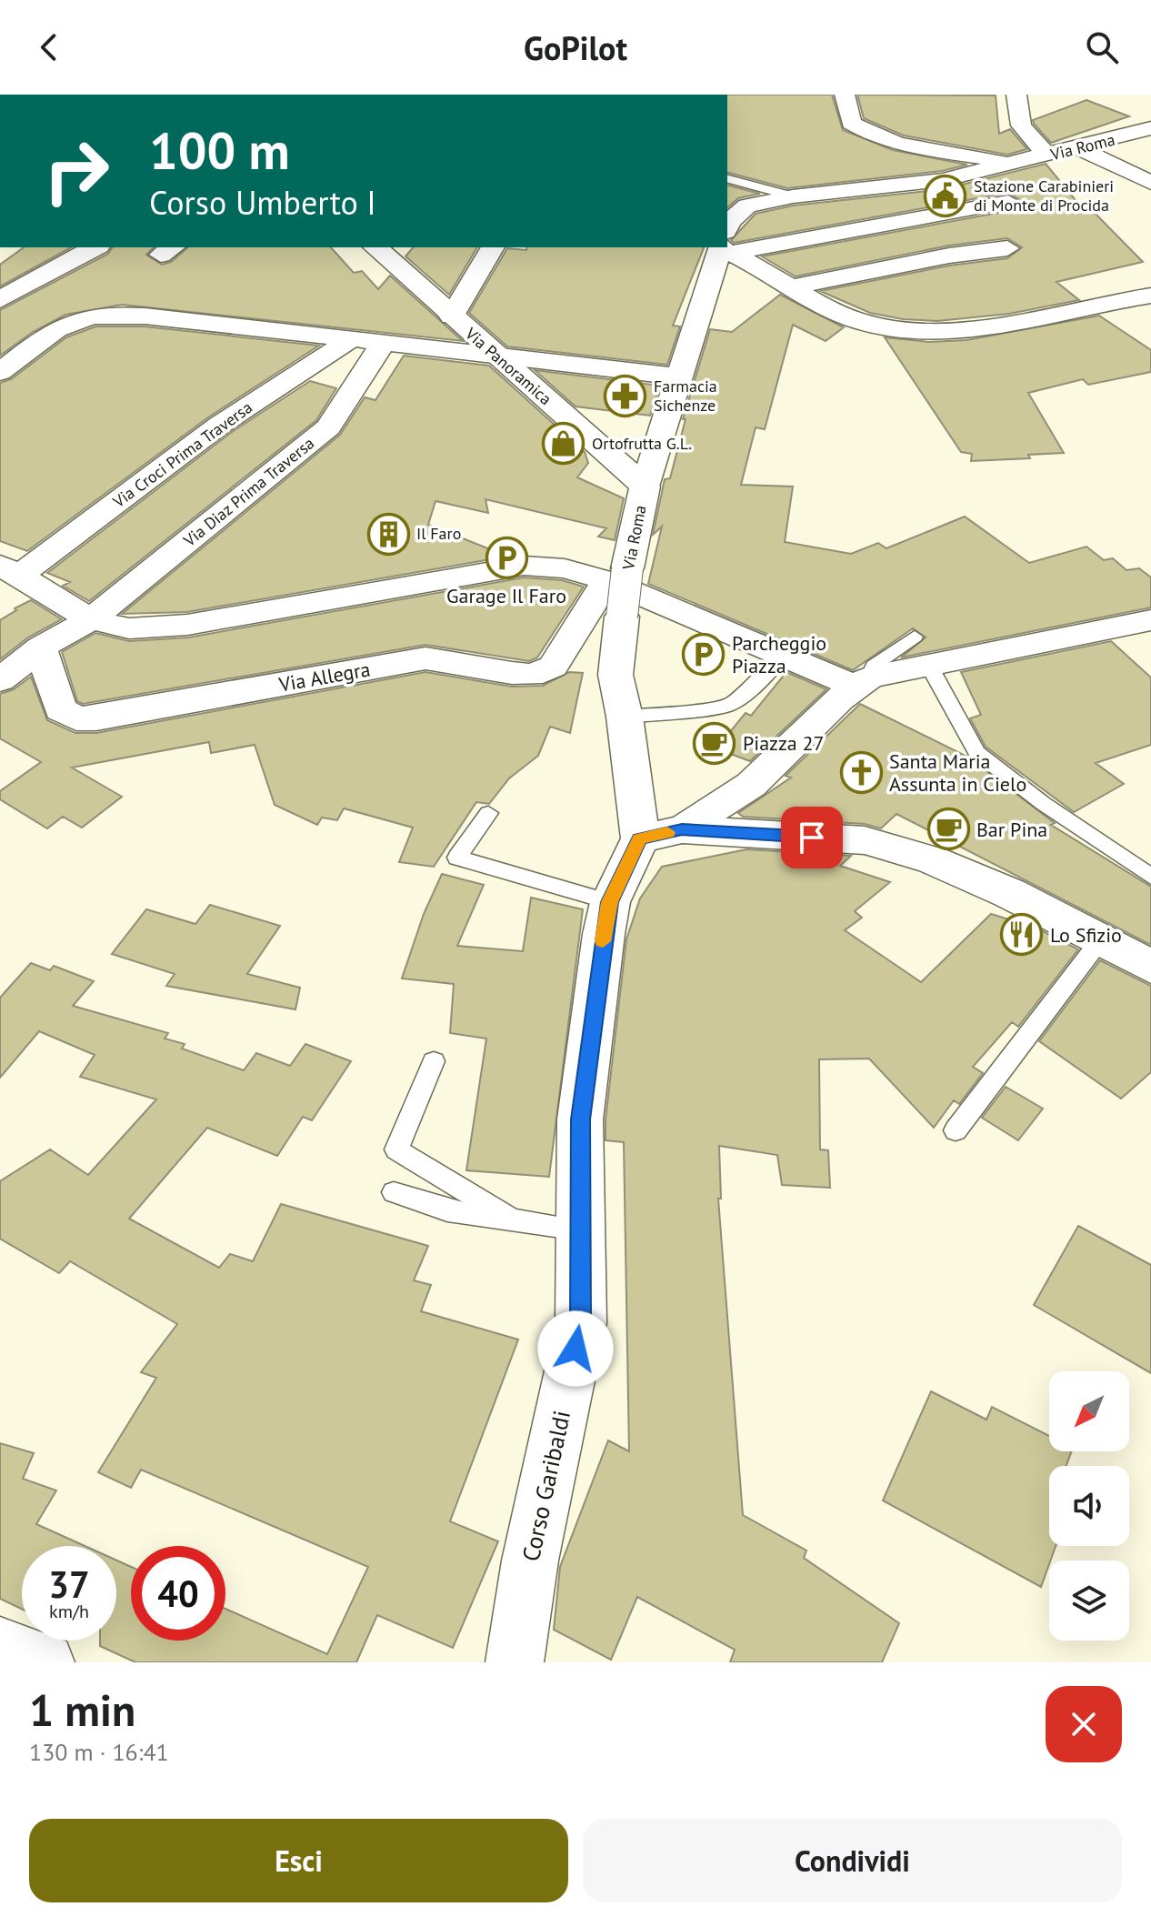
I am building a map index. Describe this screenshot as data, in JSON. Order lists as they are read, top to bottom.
{
  "streets": {
    "street": [
      "Via Roma",
      "Via Panoramica",
      "Via Croci Prima Traversa",
      "Via Diaz Prima Traversa",
      "Via Allegra",
      "Corso Garibaldi"
    ]
  },
  "crossings": [
    ["Via Roma", "Via Panoramica"],
    ["Via Roma", "Via Allegra"],
    ["Via Roma", "Corso Garibaldi"],
    ["Via Diaz Prima Traversa", "Via Allegra"]
  ],
  "places": {
    "public building": ["Stazione Carabinieri di Monte di Procida"],
    "pharmacy": ["Farmacia Sichenze"],
    "shop": ["Ortofrutta G.L."],
    "building": ["Il Faro"],
    "parking": ["Garage Il Faro", "Parcheggio Piazza"],
    "cafe": ["Piazza 27", "Bar Pina"],
    "church": ["Santa Maria Assunta in Cielo"],
    "restaurant": ["Lo Sfizio"]
  },
  "north": "bottom left",
  "page": {
    "header": "GoPilot",
    "turn": ["100 m", "Corso Umberto I"],
    "speed": "37 km/h",
    "limit": "40",
    "heading": ["1 min", "130 m · 16:41"],
    "buttons": ["Esci", "Condividi"]
  }
}
